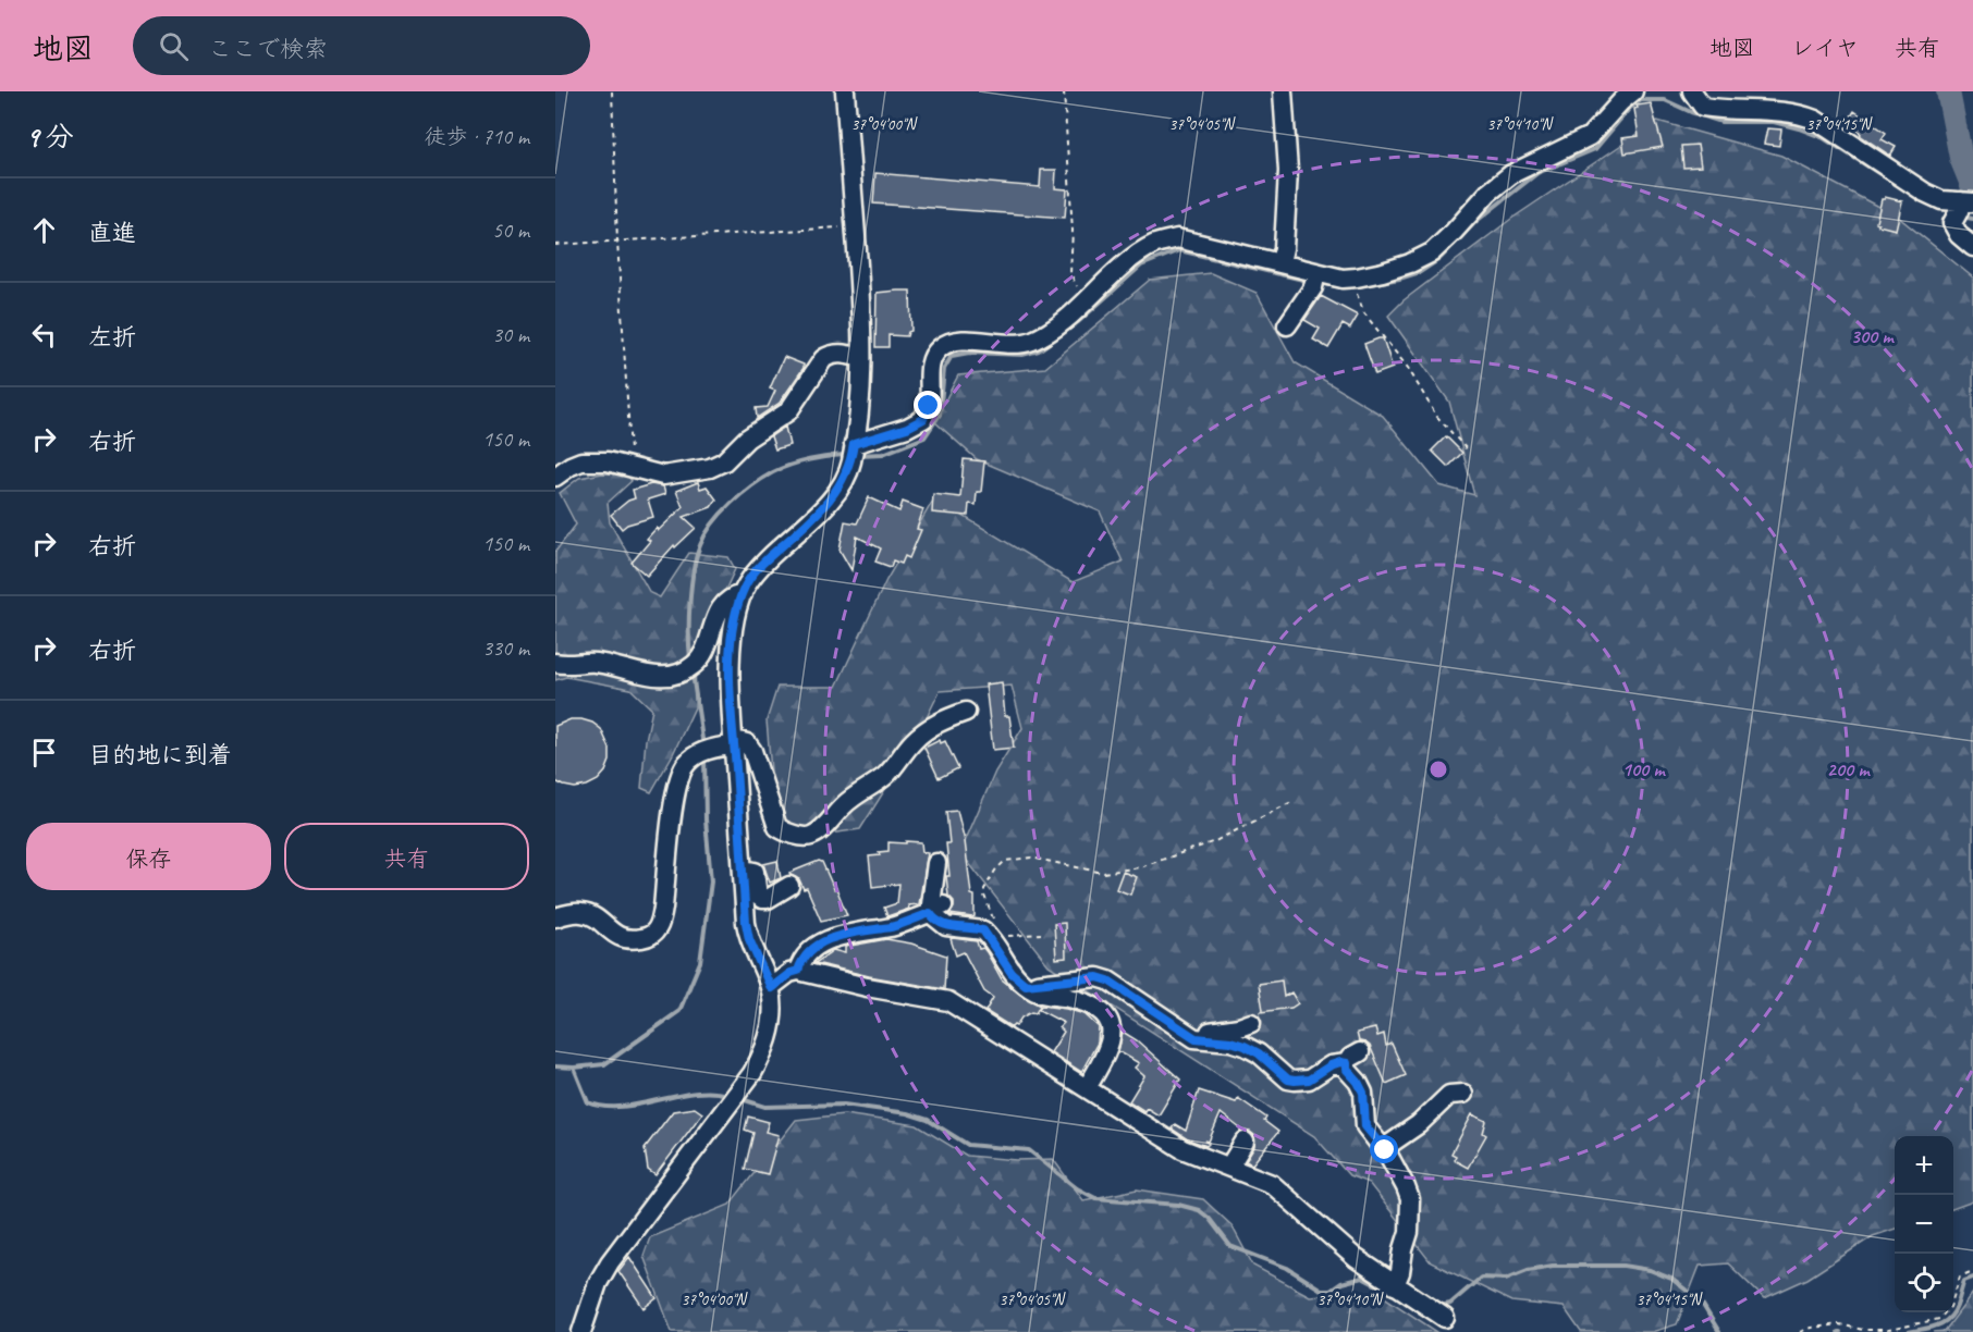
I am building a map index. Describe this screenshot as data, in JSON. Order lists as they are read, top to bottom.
{
  "page": {
    "header": "地図",
    "search": "ここで検索",
    "nav": ["地図", "レイヤ", "共有"],
    "heading": ["9 分", "徒歩 · 710 m"],
    "list": [
      ["直進", "50 m"],
      ["左折", "30 m"],
      ["右折", "150 m"],
      ["右折", "150 m"],
      ["右折", "330 m"],
      "目的地に到着"
    ],
    "buttons": ["保存", "共有"],
    "map_buttons": ["+", "−"]
  },
  "coordinates": [
    "37°04'00\"N",
    "37°04'05\"N",
    "37°04'10\"N",
    "37°04'15\"N"
  ],
  "rings": ["300 m", "100 m", "200 m"]
}
